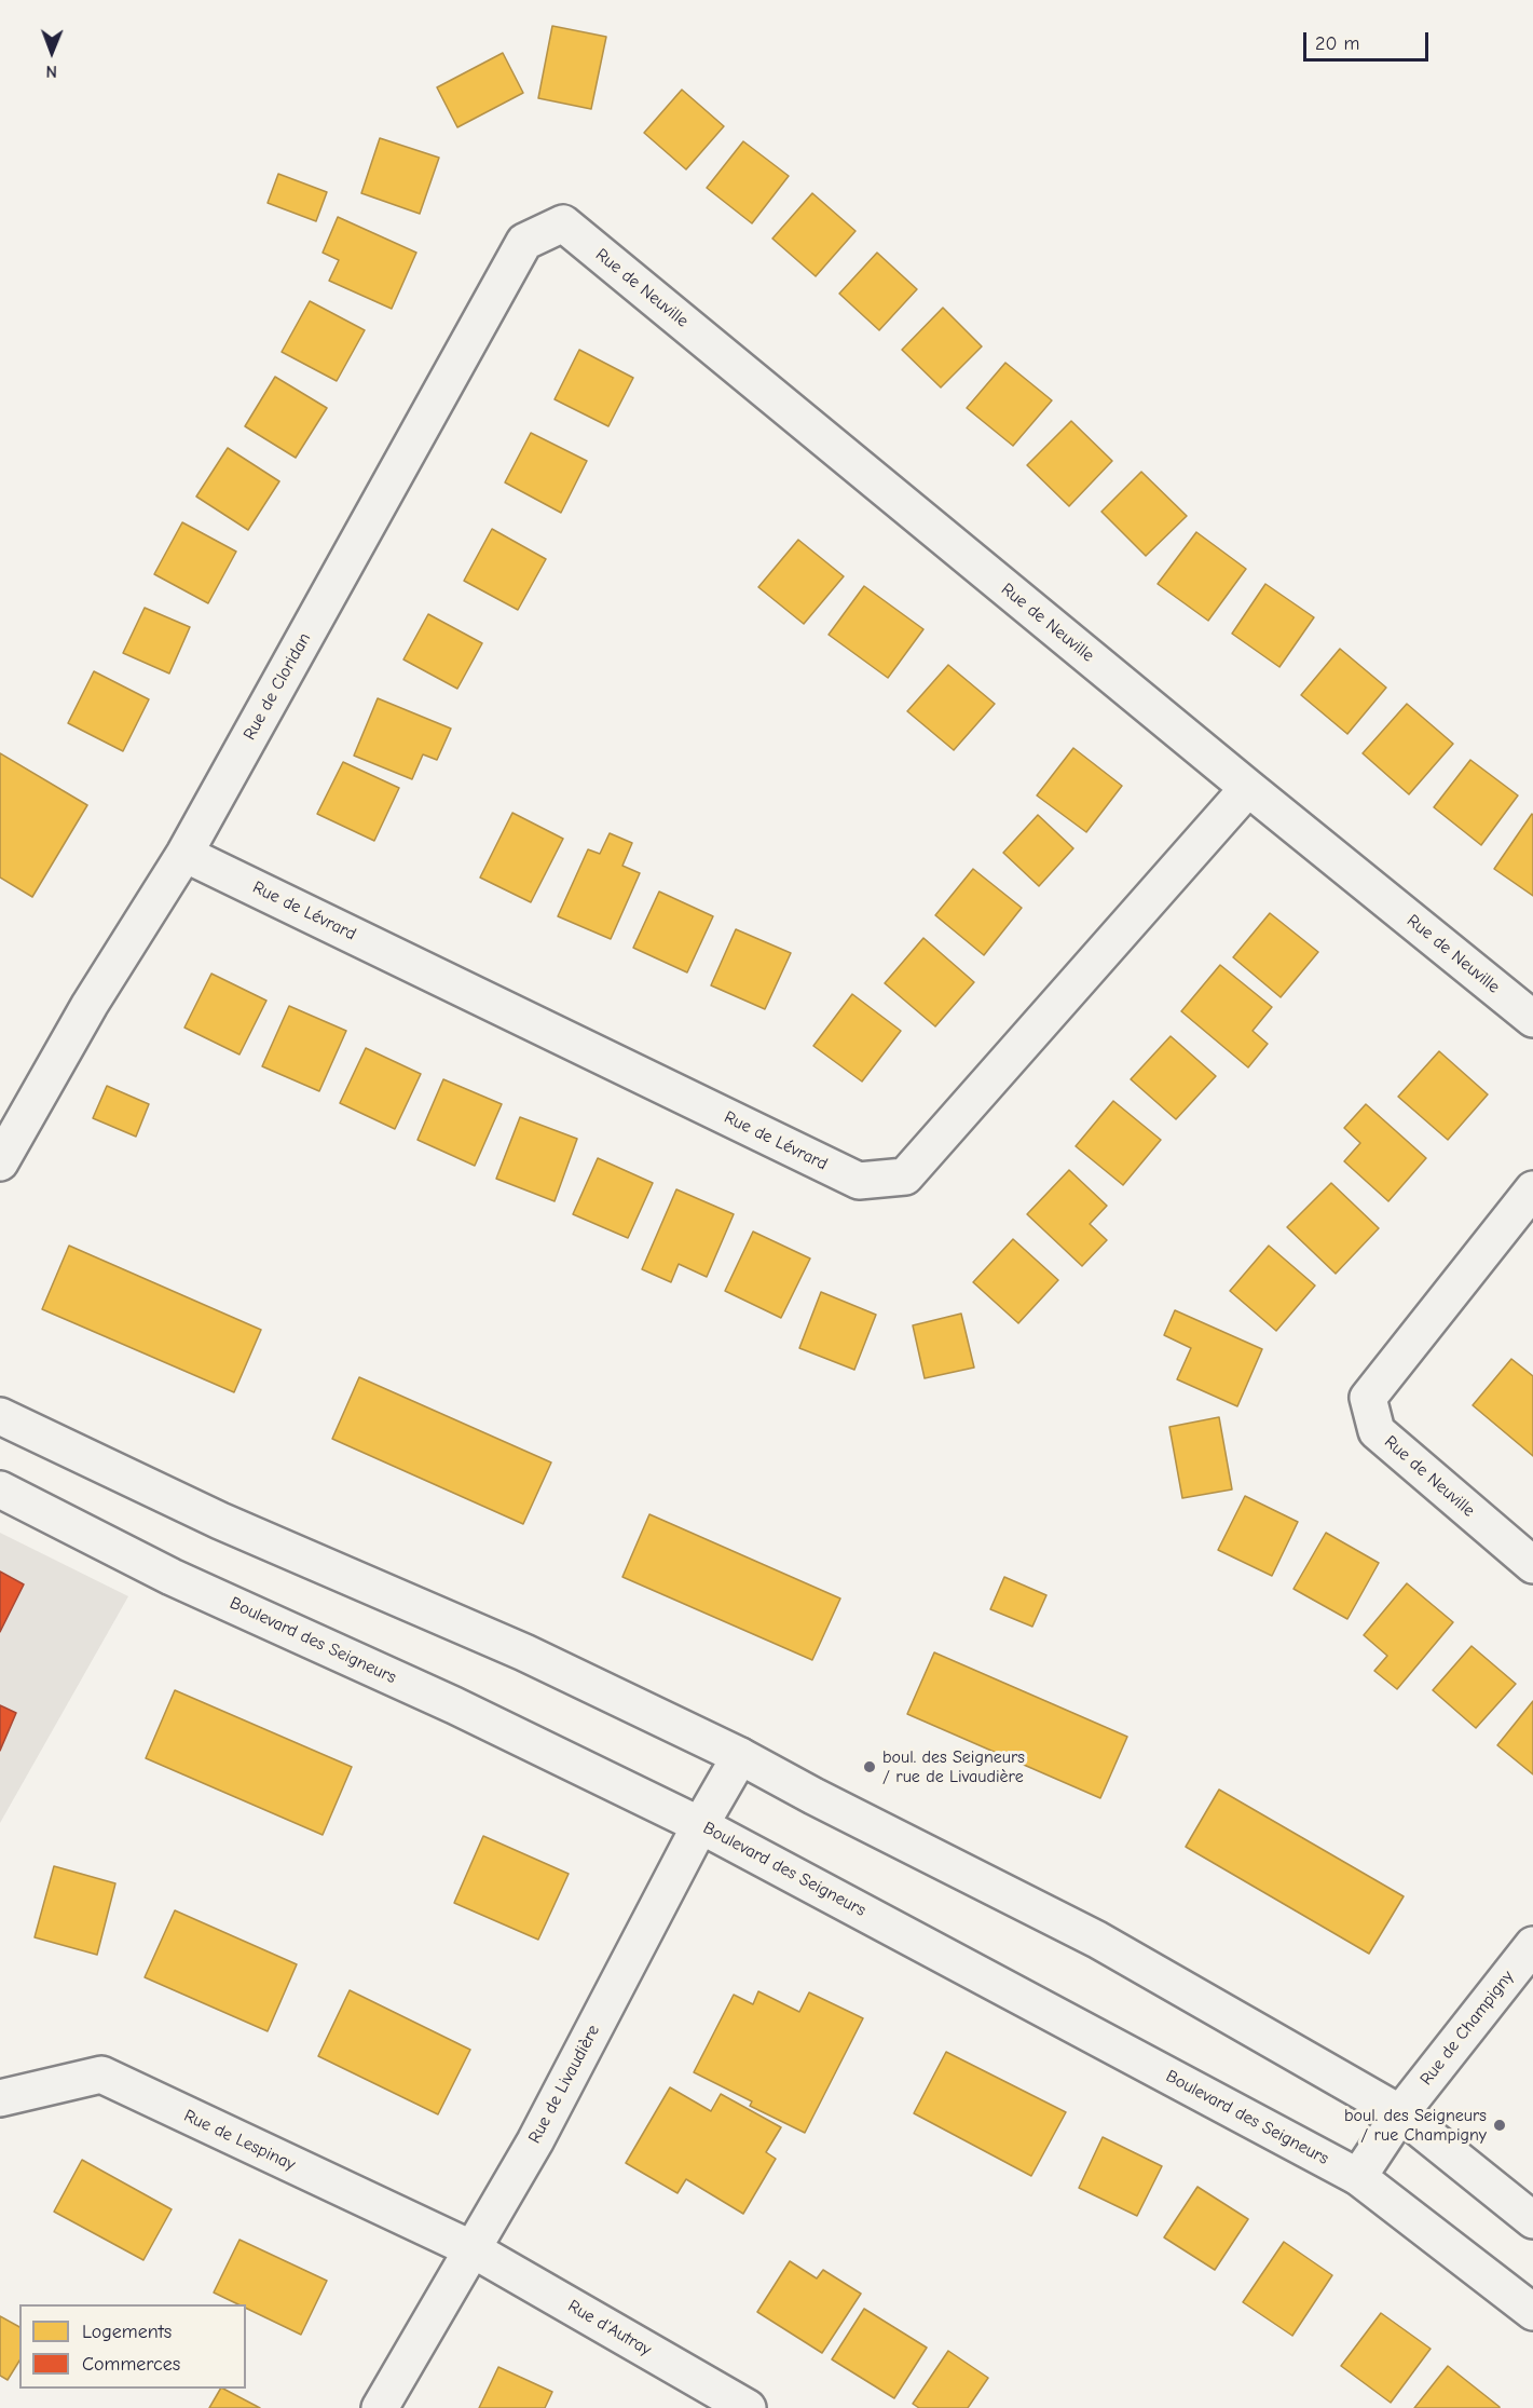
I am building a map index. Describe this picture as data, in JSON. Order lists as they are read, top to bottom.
{
  "streets": {
    "street": [
      "Rue de Neuville",
      "Rue de Cloridan",
      "Rue de Lévrard",
      "Boulevard des Seigneurs",
      "Rue de Champigny",
      "Rue de Livaudière",
      "Rue de Lespinay",
      "Rue d'Autray"
    ]
  },
  "crossings": [
    ["Rue de Neuville", "Rue de Cloridan"],
    ["Rue de Neuville", "Rue de Lévrard"],
    ["Rue de Cloridan", "Rue de Lévrard"],
    ["Boulevard des Seigneurs", "Rue de Champigny"],
    ["Boulevard des Seigneurs", "Rue de Livaudière"],
    ["Rue de Livaudière", "Rue de Lespinay"],
    ["Rue de Livaudière", "Rue d'Autray"],
    ["Rue de Lespinay", "Rue d'Autray"]
  ],
  "places": ["boul. des Seigneurs / rue de Livaudière", "boul. des Seigneurs / rue Champigny"],
  "legend": ["Logements", "Commerces"],
  "scale_bar": "20 m",
  "north": "bottom"
}
